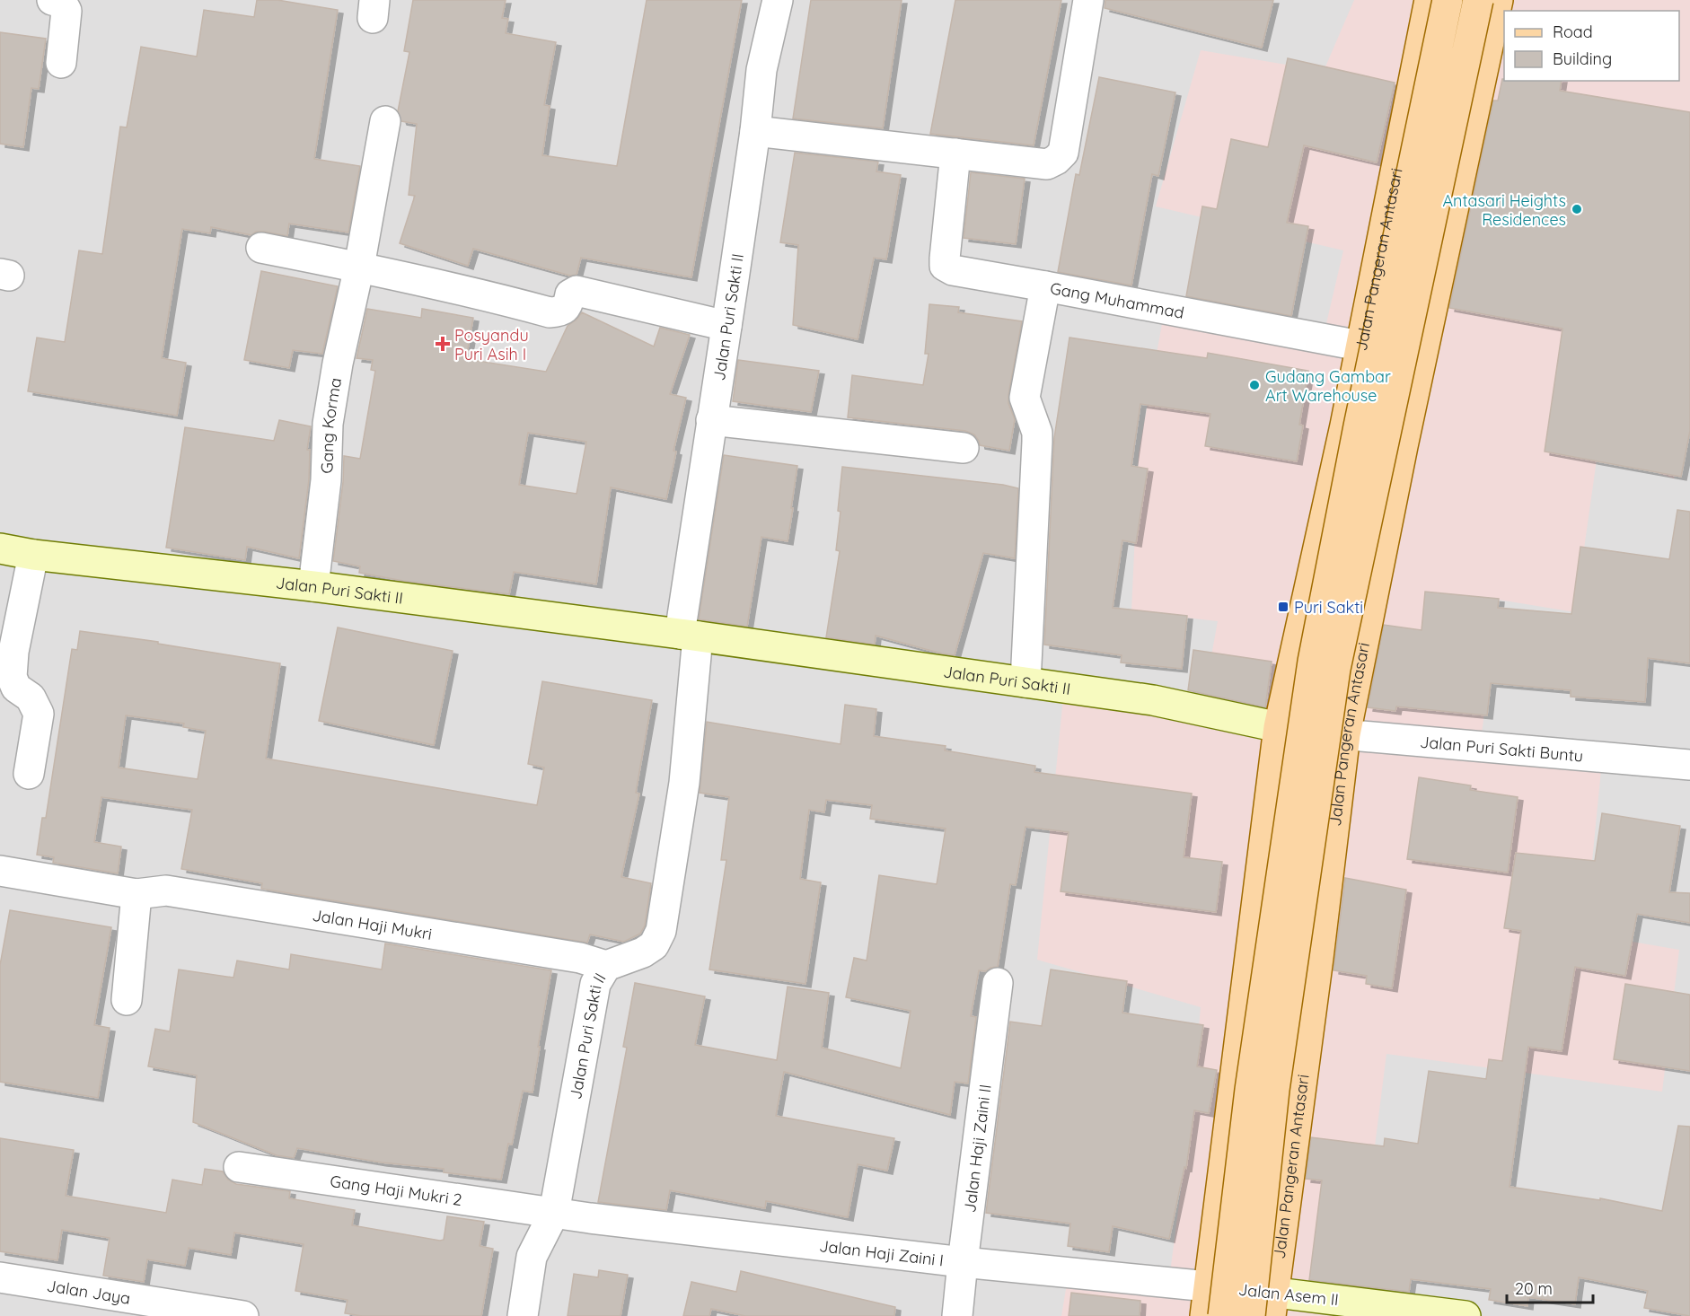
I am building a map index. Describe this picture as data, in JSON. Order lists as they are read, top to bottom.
{
  "streets": {
    "main road": ["Jalan Pangeran Antasari"],
    "street": [
      "Gang Muhammad",
      "Jalan Puri Sakti II",
      "Gang Korma",
      "Jalan Puri Sakti Buntu",
      "Jalan Haji Mukri",
      "Jalan Haji Zaini II",
      "Gang Haji Mukri 2",
      "Jalan Haji Zaini I",
      "Jalan Jaya",
      "Jalan Asem II"
    ]
  },
  "crossings": [
    ["Jalan Pangeran Antasari", "Gang Muhammad"],
    ["Jalan Pangeran Antasari", "Jalan Puri Sakti II"],
    ["Jalan Pangeran Antasari", "Jalan Puri Sakti Buntu"],
    ["Jalan Pangeran Antasari", "Jalan Haji Zaini I"],
    ["Jalan Pangeran Antasari", "Jalan Asem II"],
    ["Gang Muhammad", "Jalan Puri Sakti II"],
    ["Jalan Puri Sakti II", "Gang Korma"],
    ["Jalan Puri Sakti II", "Jalan Puri Sakti Buntu"],
    ["Jalan Puri Sakti II", "Jalan Haji Mukri"],
    ["Jalan Puri Sakti II", "Gang Haji Mukri 2"],
    ["Jalan Puri Sakti II", "Jalan Haji Zaini I"],
    ["Jalan Haji Zaini II", "Jalan Haji Zaini I"],
    ["Gang Haji Mukri 2", "Jalan Haji Zaini I"],
    ["Jalan Haji Zaini I", "Jalan Asem II"]
  ],
  "places": {
    "other": ["Antasari Heights Residences", "Gudang Gambar Art Warehouse"],
    "health": ["Posyandu Puri Asih I"],
    "transit": ["Puri Sakti"]
  },
  "legend": ["Road", "Building"],
  "scale_bar": "20 m"
}
